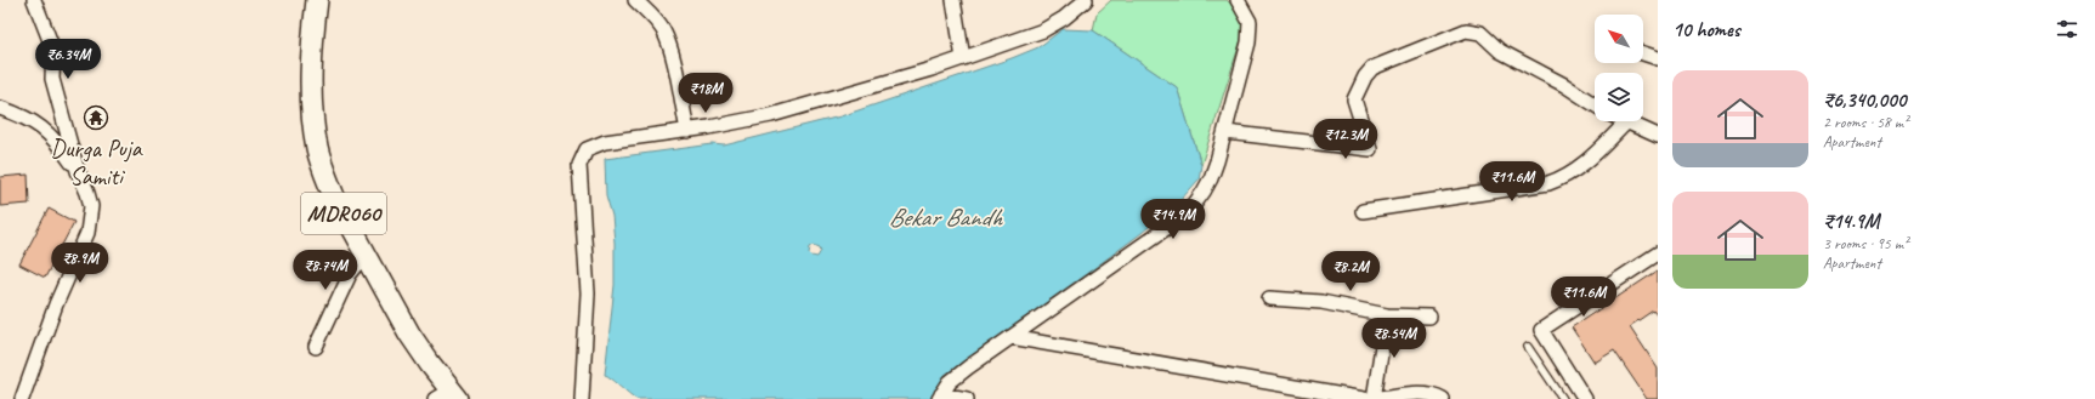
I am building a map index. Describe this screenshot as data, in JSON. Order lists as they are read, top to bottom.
{
  "streets": {
    "main road": ["MDR060"]
  },
  "water": ["Bekar Bandh"],
  "places": {
    "temple": ["Durga Puja Samiti"]
  },
  "north": "top left",
  "page": {
    "heading": "10 homes",
    "price": [
      "₹6.34M",
      "₹18M",
      "₹12.3M",
      "₹11.6M",
      "₹14.9M",
      "₹8.9M",
      "₹8.74M",
      "₹8.2M",
      "₹11.6M",
      "₹8.54M"
    ],
    "list": [
      {
        "name": "₹6,340,000",
        "note": "2 rooms · 58 m² · Apartment"
      },
      {
        "name": "₹14.9M",
        "note": "3 rooms · 95 m² · Apartment"
      }
    ]
  }
}
